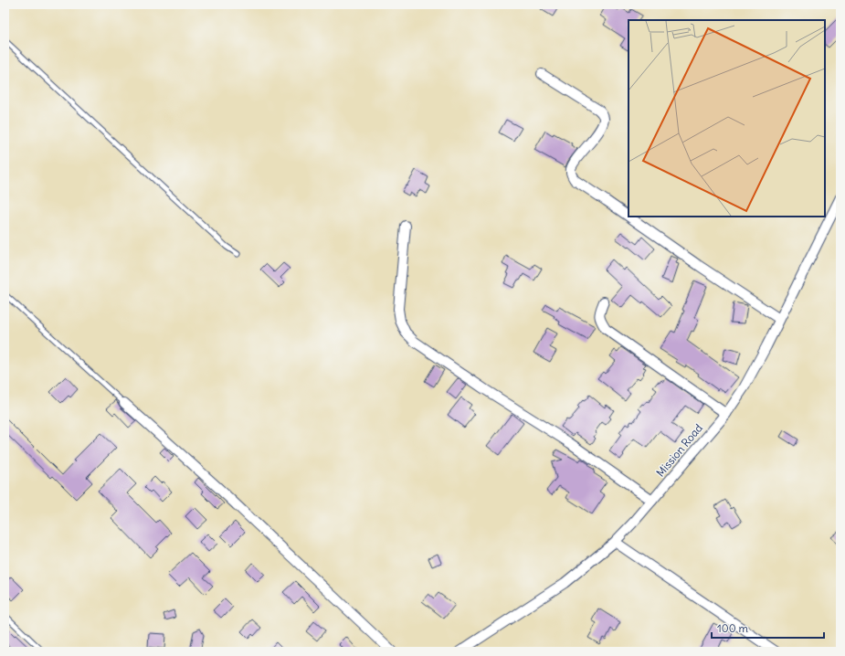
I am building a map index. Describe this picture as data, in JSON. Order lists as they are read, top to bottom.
{
  "streets": {
    "street": ["Mission Road"]
  },
  "scale_bar": "100 m"
}
